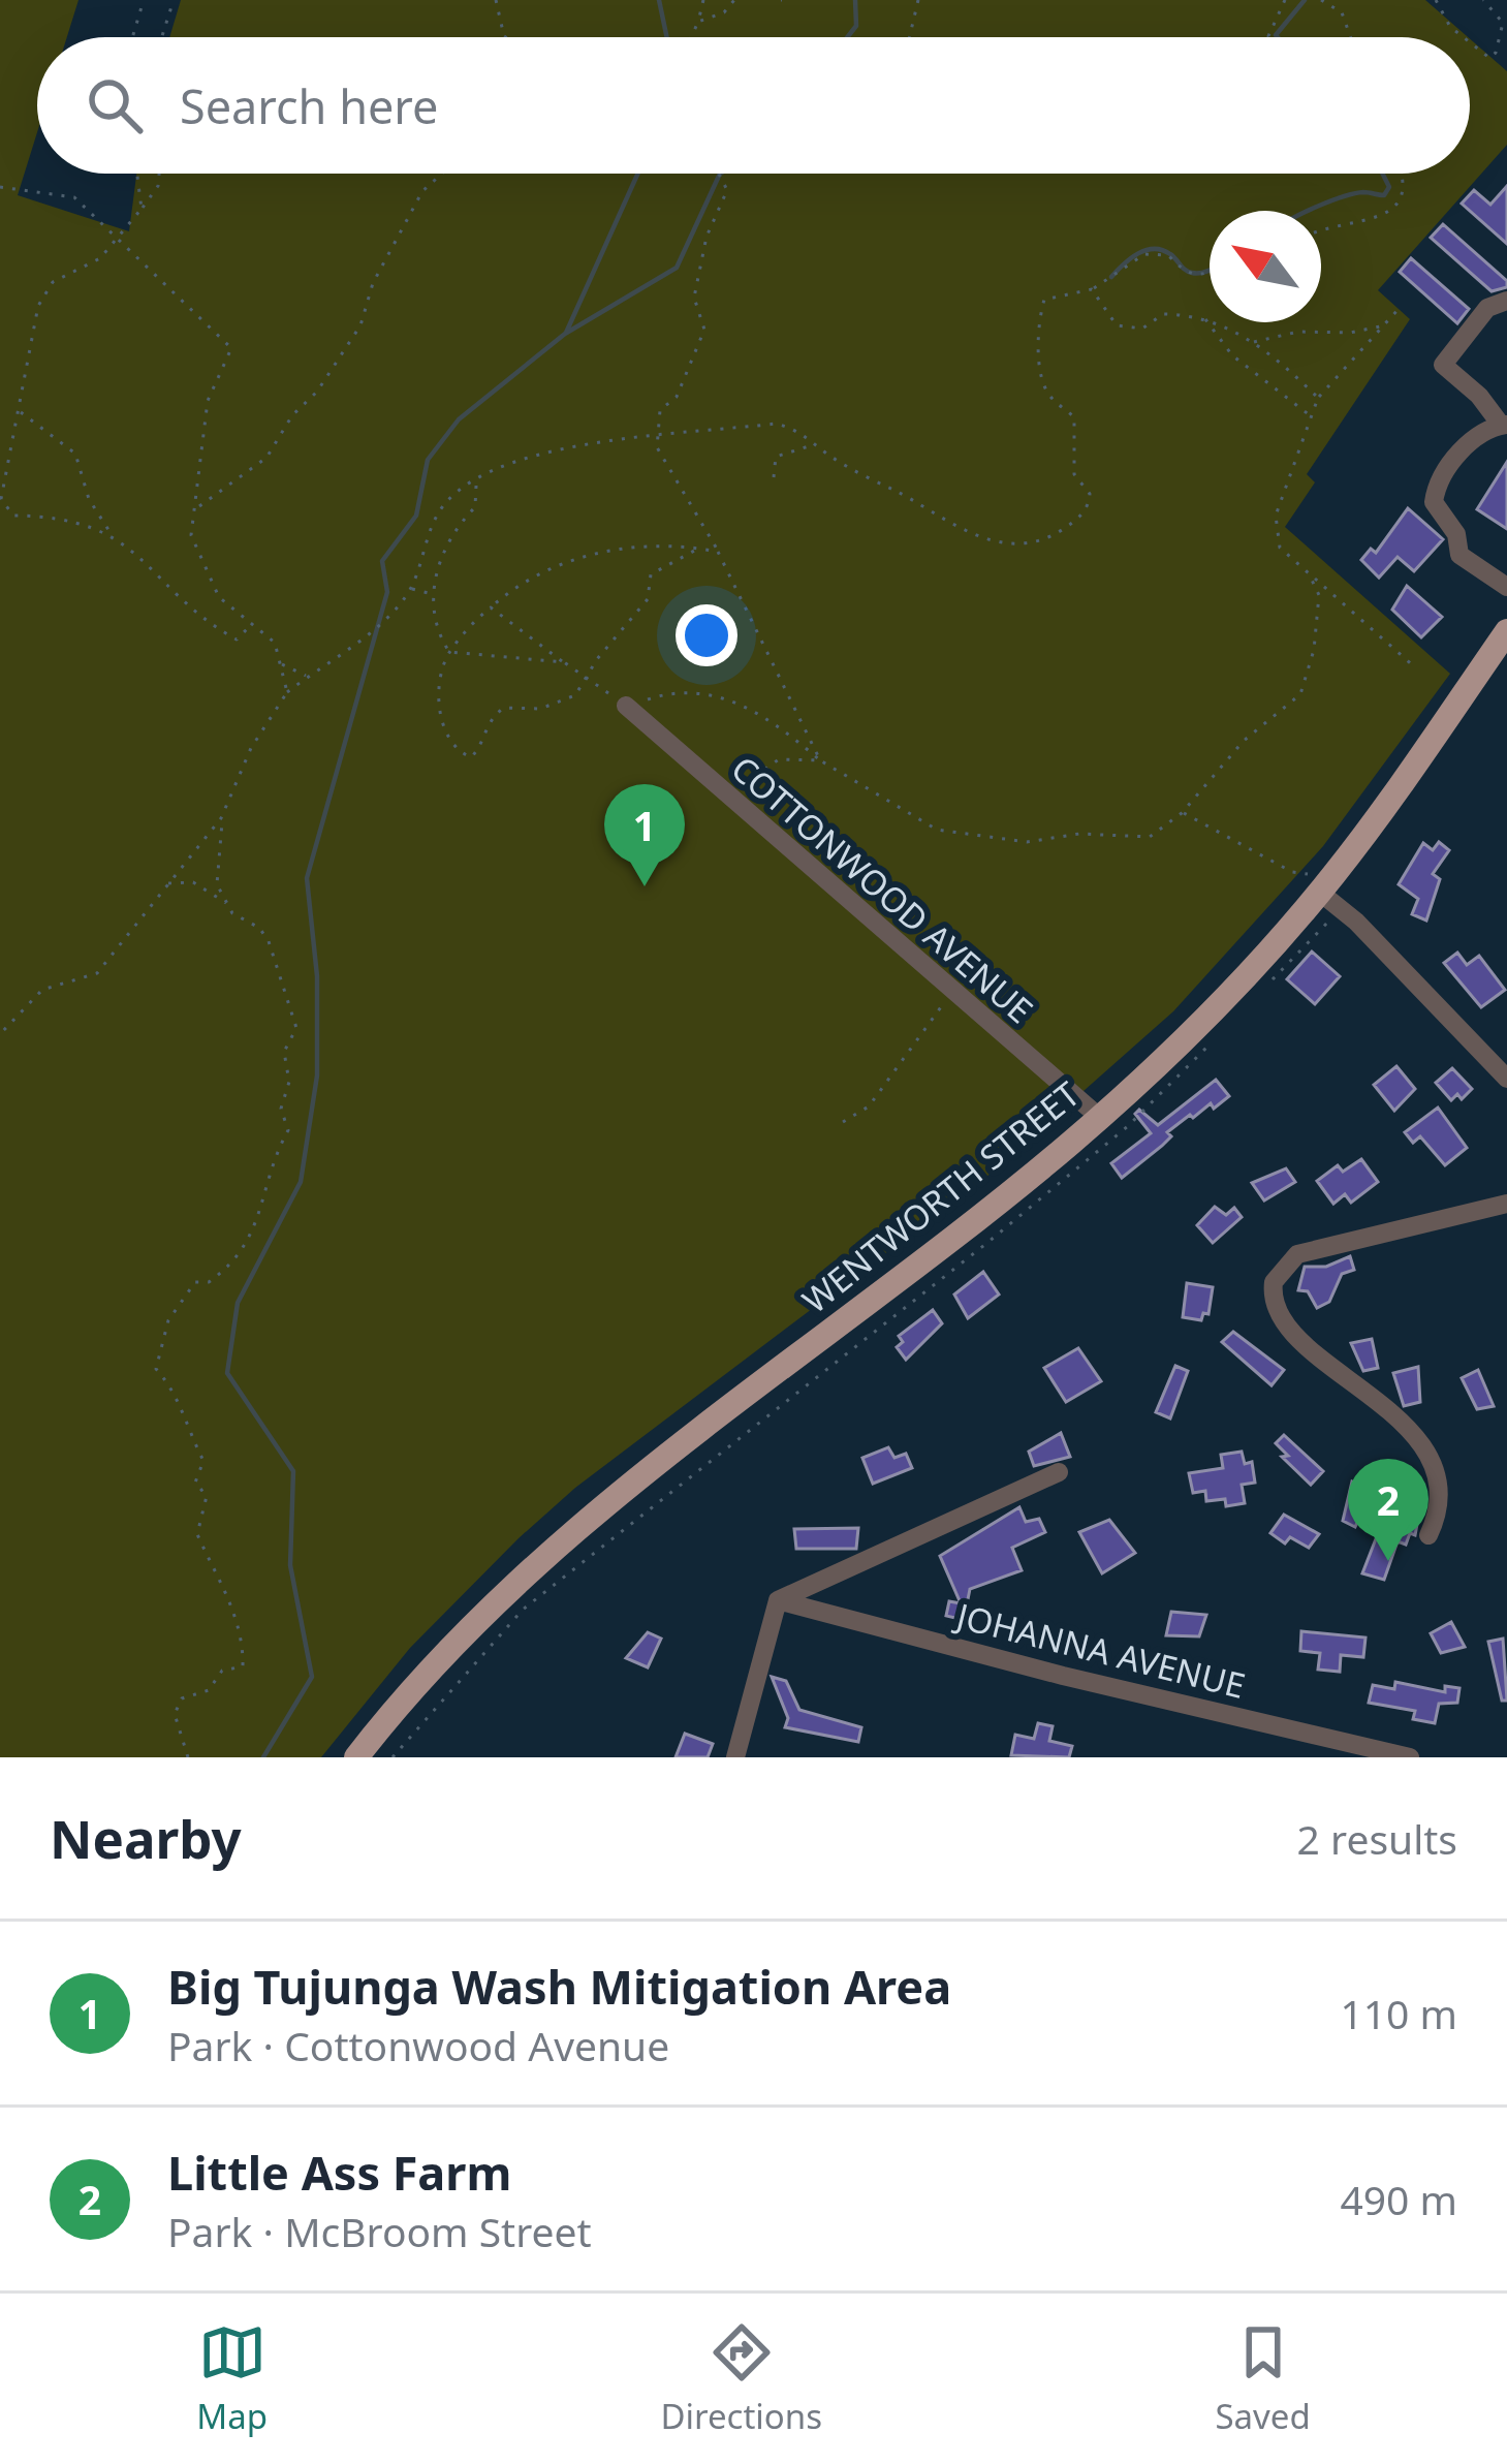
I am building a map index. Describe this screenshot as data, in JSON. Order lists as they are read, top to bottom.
{
  "streets": {
    "main road": ["WENTWORTH STREET"],
    "street": ["COTTONWOOD AVENUE", "JOHANNA AVENUE"]
  },
  "crossings": [
    ["COTTONWOOD AVENUE", "WENTWORTH STREET"]
  ],
  "north": "top left",
  "page": {
    "search": "Search here",
    "pins": ["1", "2"],
    "heading": ["Nearby", "2 results"],
    "list": [
      {
        "mark": "1",
        "name": "Big Tujunga Wash Mitigation Area",
        "note": "Park · Cottonwood Avenue",
        "value": "110 m"
      },
      {
        "mark": "2",
        "name": "Little Ass Farm",
        "note": "Park · McBroom Street",
        "value": "490 m"
      }
    ],
    "nav": ["Map", "Directions", "Saved"]
  }
}
